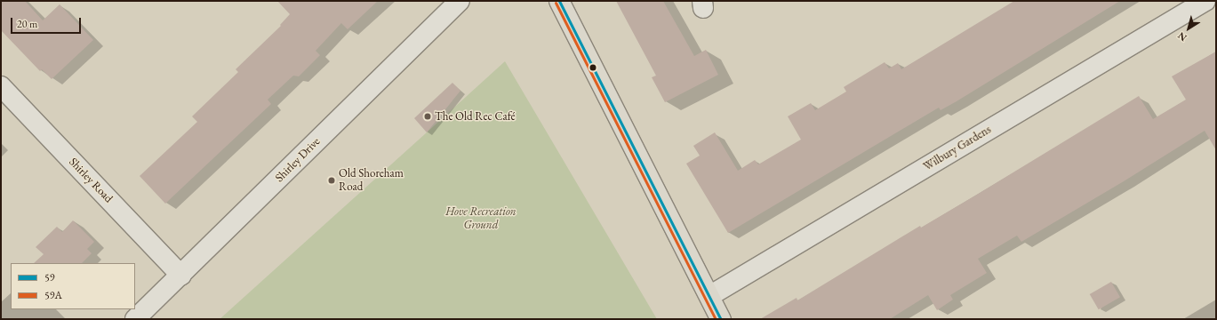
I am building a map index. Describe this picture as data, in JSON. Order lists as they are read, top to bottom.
{
  "streets": {
    "street": ["Wilbury Gardens", "Shirley Drive", "Shirley Road"]
  },
  "crossings": [
    ["Shirley Drive", "Shirley Road"]
  ],
  "parks": ["Hove Recreation Ground"],
  "places": ["The Old Rec Café", "Old Shoreham Road"],
  "lines": ["transit line 59", "transit line 59A"],
  "legend": ["59", "59A"],
  "scale_bar": "20 m",
  "north": "bottom left"
}
